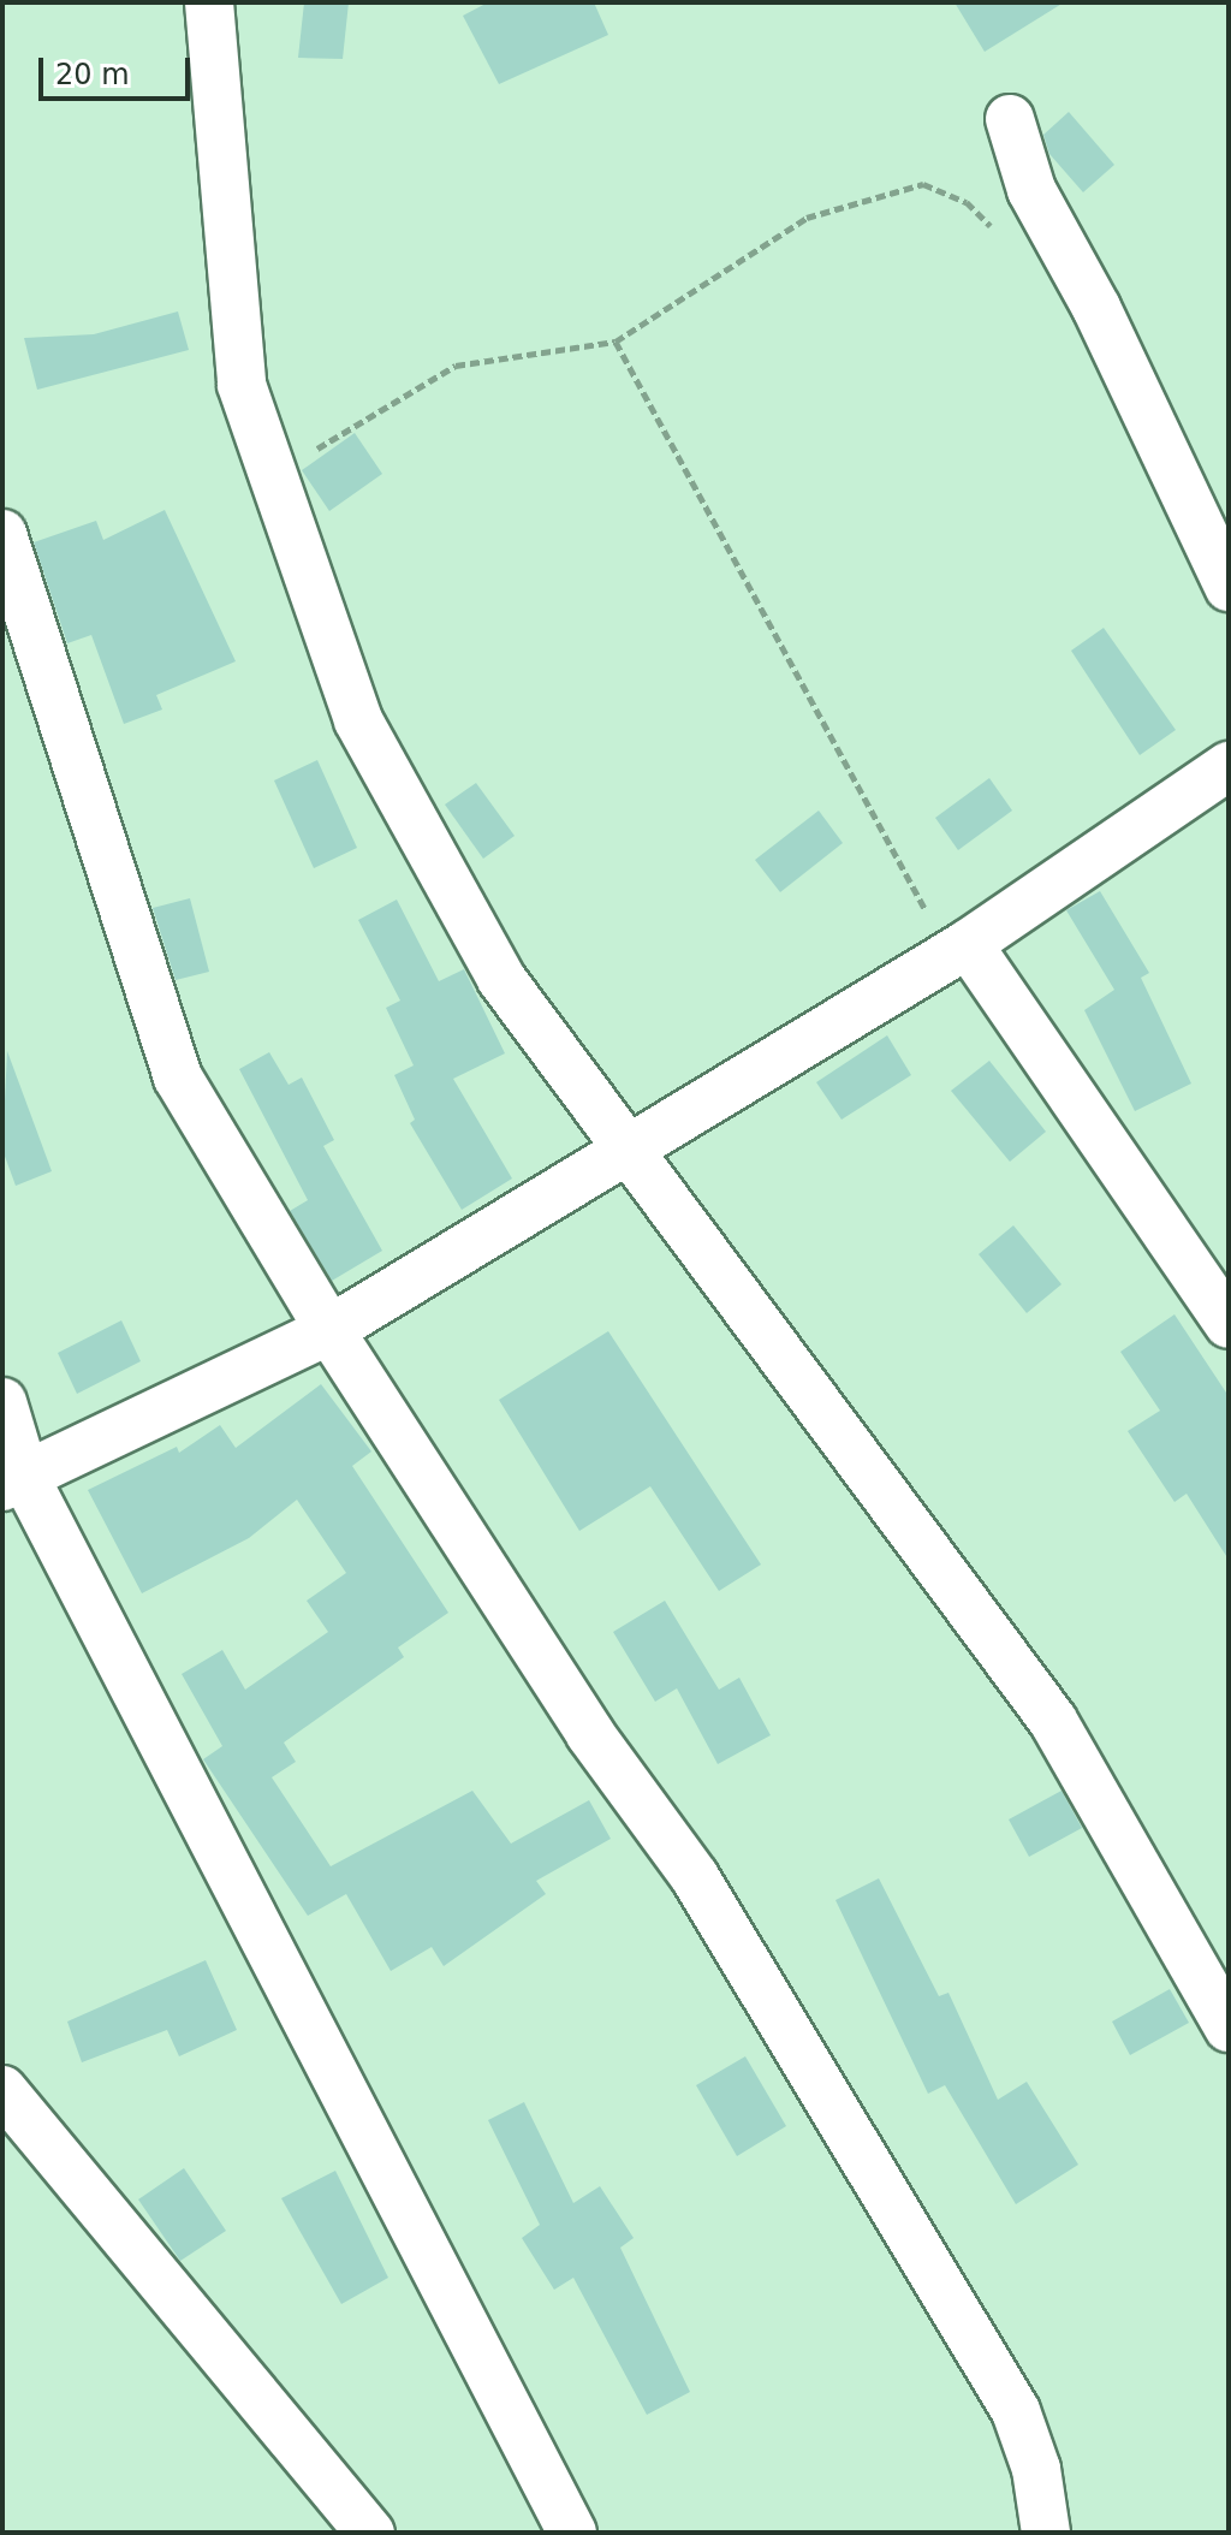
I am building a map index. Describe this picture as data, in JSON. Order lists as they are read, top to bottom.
{
  "scale_bar": "20 m"
}
